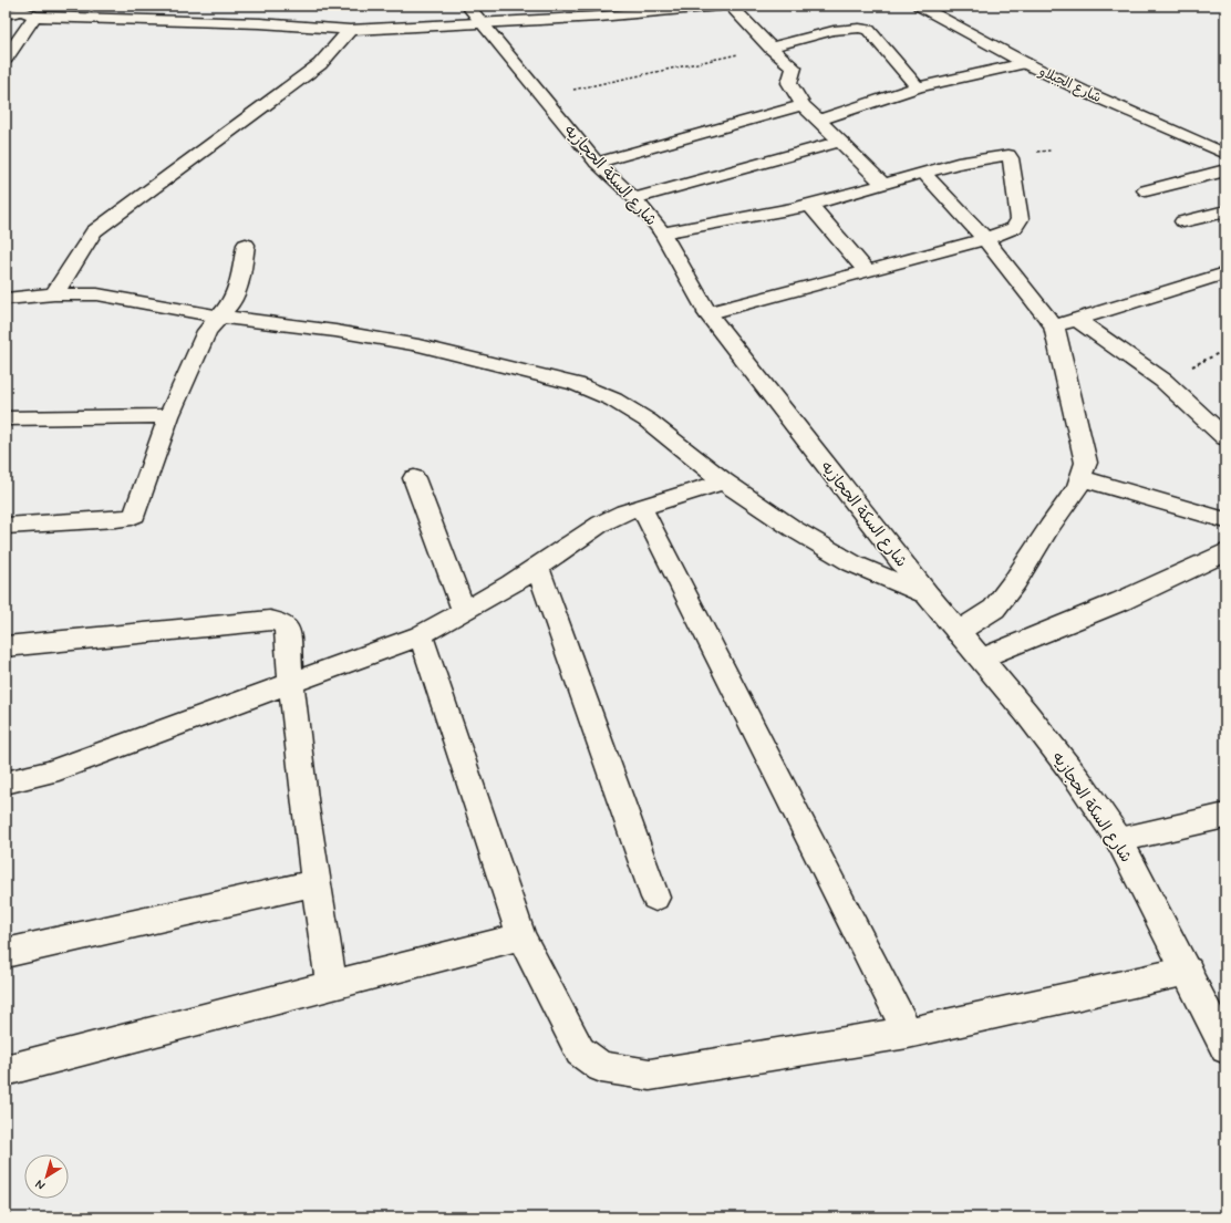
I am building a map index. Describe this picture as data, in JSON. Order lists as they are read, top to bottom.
{
  "streets": {
    "street": ["شارع الجبلاو", "شارع السكة الحجازيه"]
  },
  "north": "bottom left"
}
